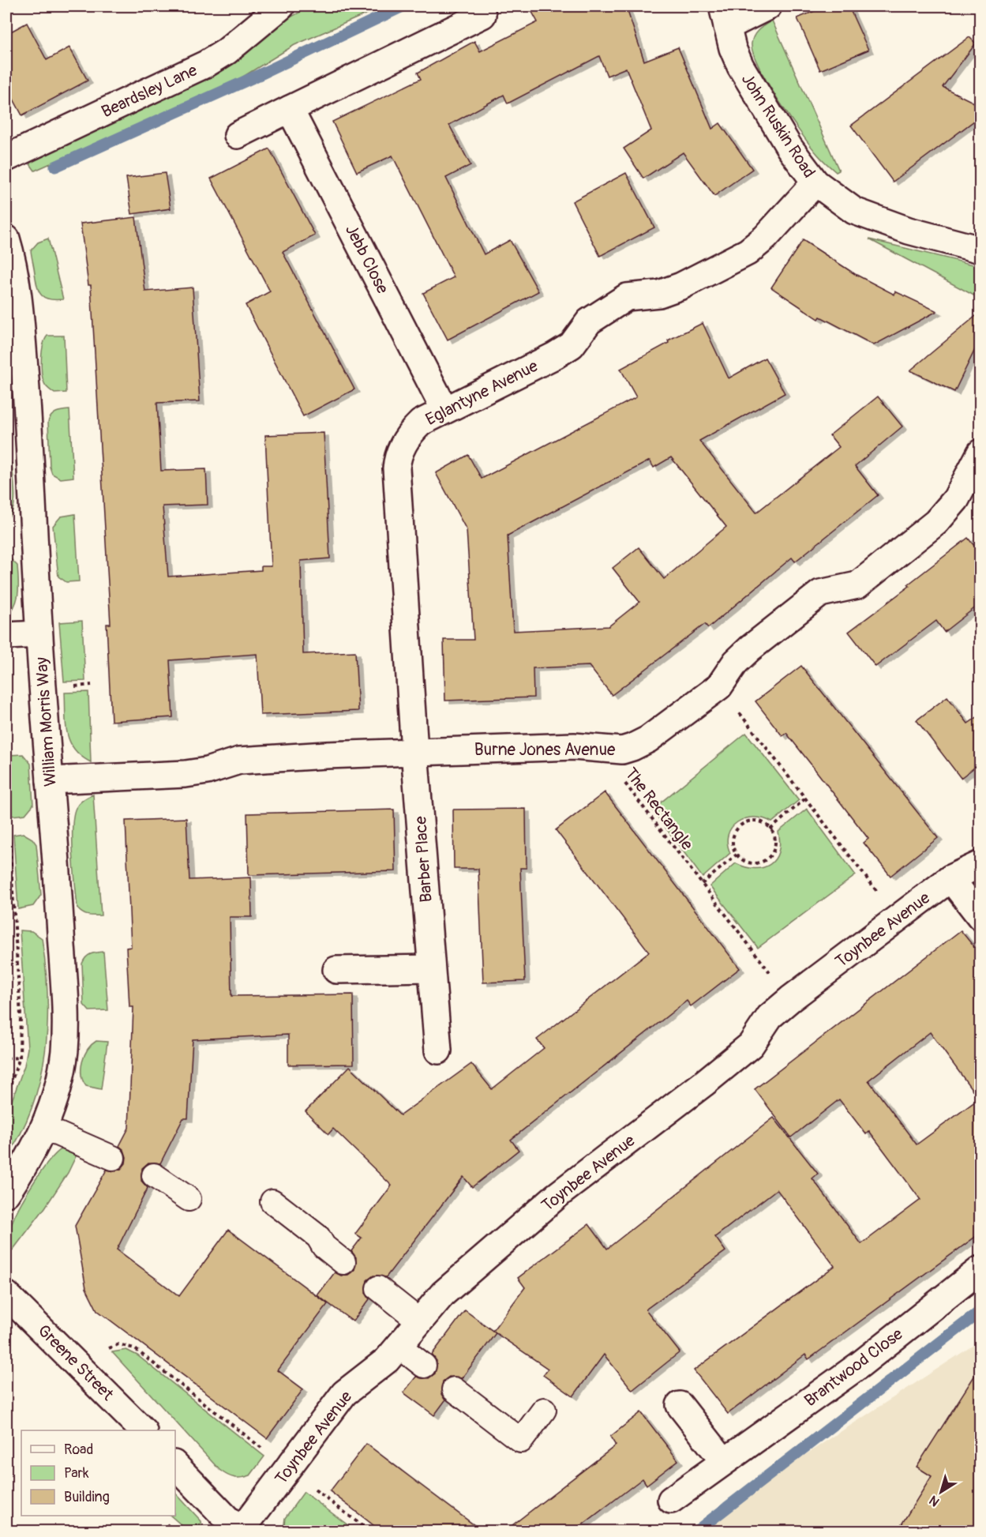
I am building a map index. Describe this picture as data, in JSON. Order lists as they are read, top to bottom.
{
  "streets": {
    "street": [
      "Beardsley Lane",
      "John Ruskin Road",
      "Jebb Close",
      "Eglantyne Avenue",
      "William Morris Way",
      "Burne Jones Avenue",
      "Barber Place",
      "Toynbee Avenue",
      "Greene Street",
      "Brantwood Close"
    ],
    "path": ["The Rectangle"]
  },
  "crossings": [
    ["John Ruskin Road", "Eglantyne Avenue"],
    ["Jebb Close", "Eglantyne Avenue"],
    ["Eglantyne Avenue", "Burne Jones Avenue"],
    ["Eglantyne Avenue", "Barber Place"],
    ["William Morris Way", "Burne Jones Avenue"],
    ["Burne Jones Avenue", "The Rectangle"],
    ["Burne Jones Avenue", "Barber Place"],
    ["The Rectangle", "Toynbee Avenue"]
  ],
  "legend": ["Road", "Park", "Building"],
  "north": "bottom left"
}
